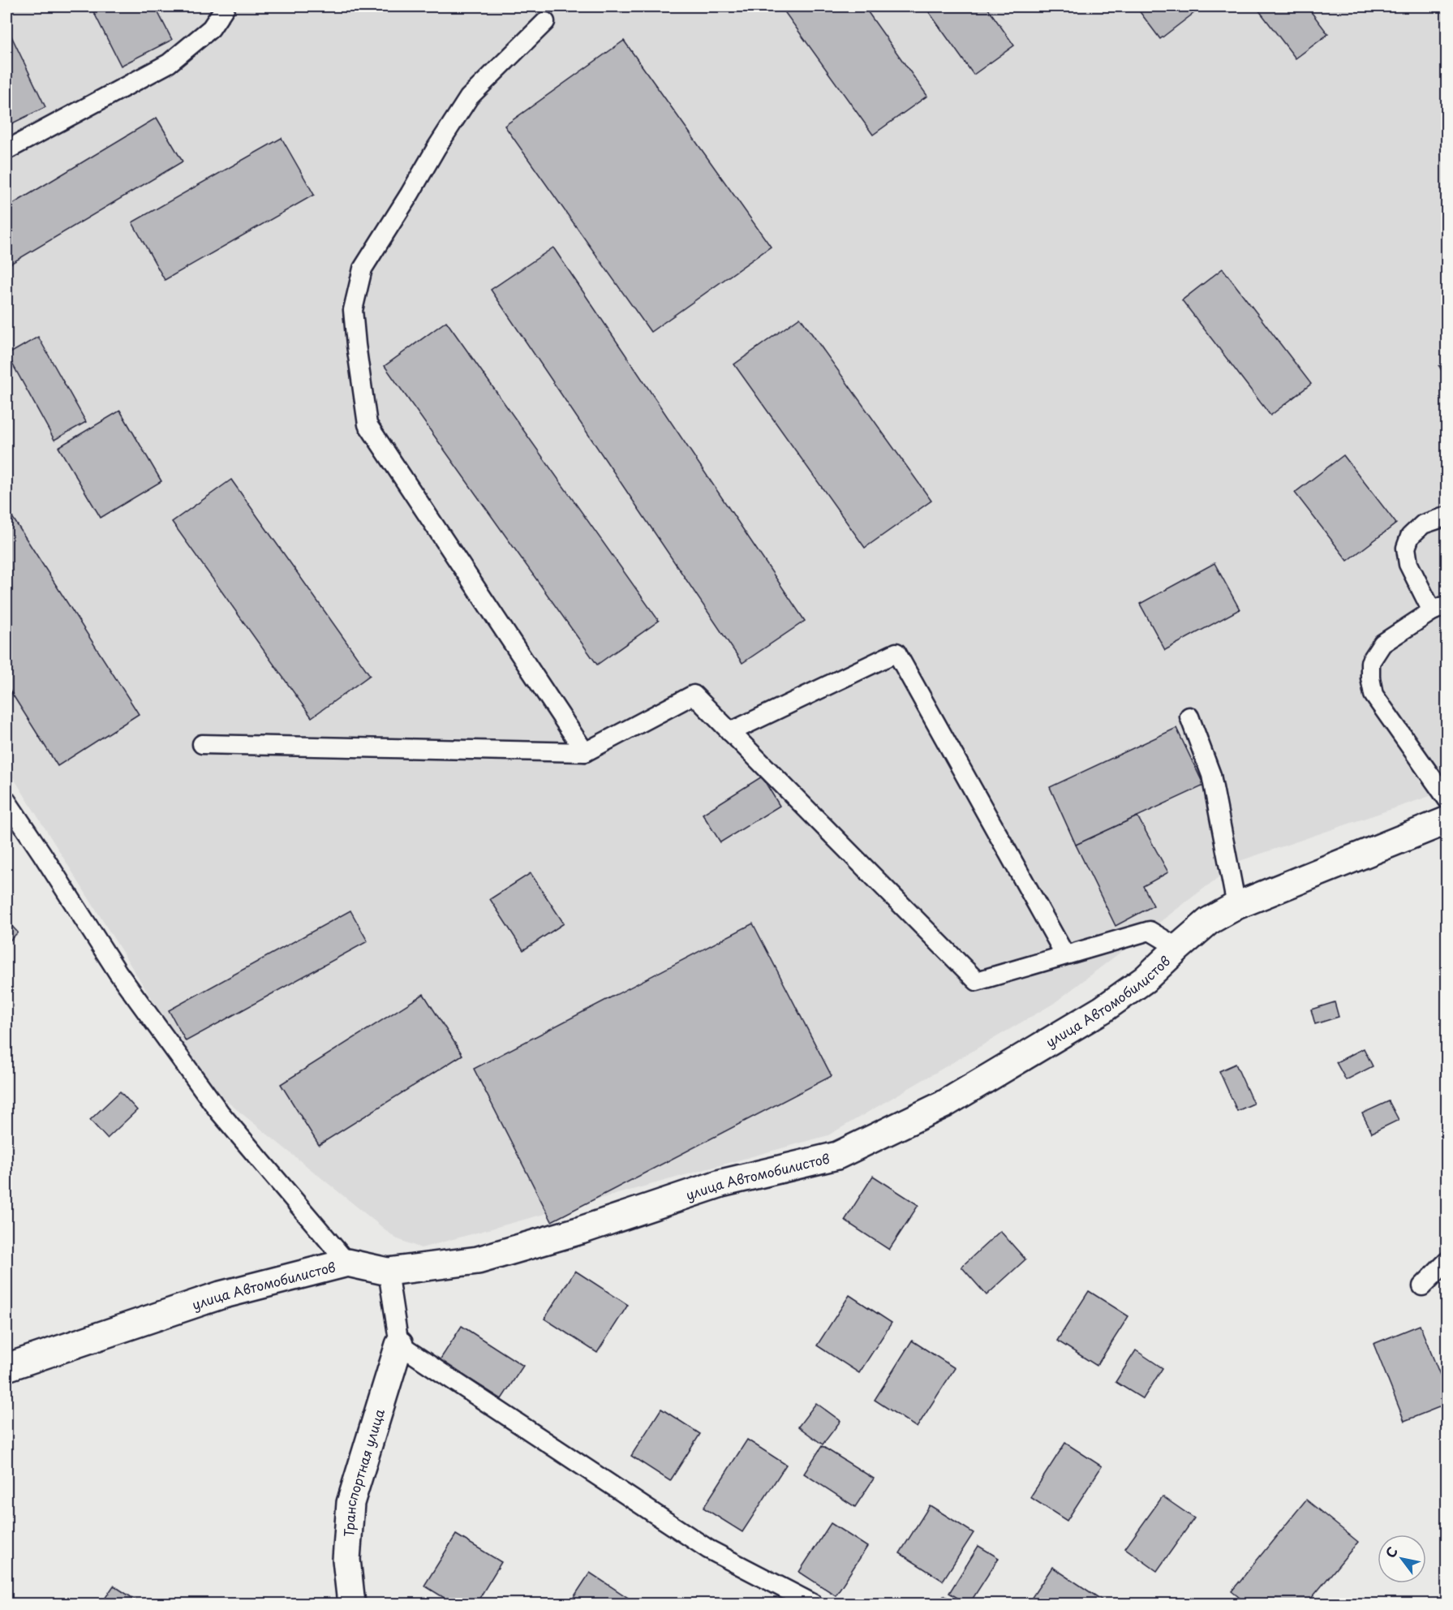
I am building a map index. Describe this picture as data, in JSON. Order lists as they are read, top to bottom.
{
  "streets": {
    "street": ["улица Автомобилистов", "Транспортная улица"]
  },
  "north": "top left"
}
